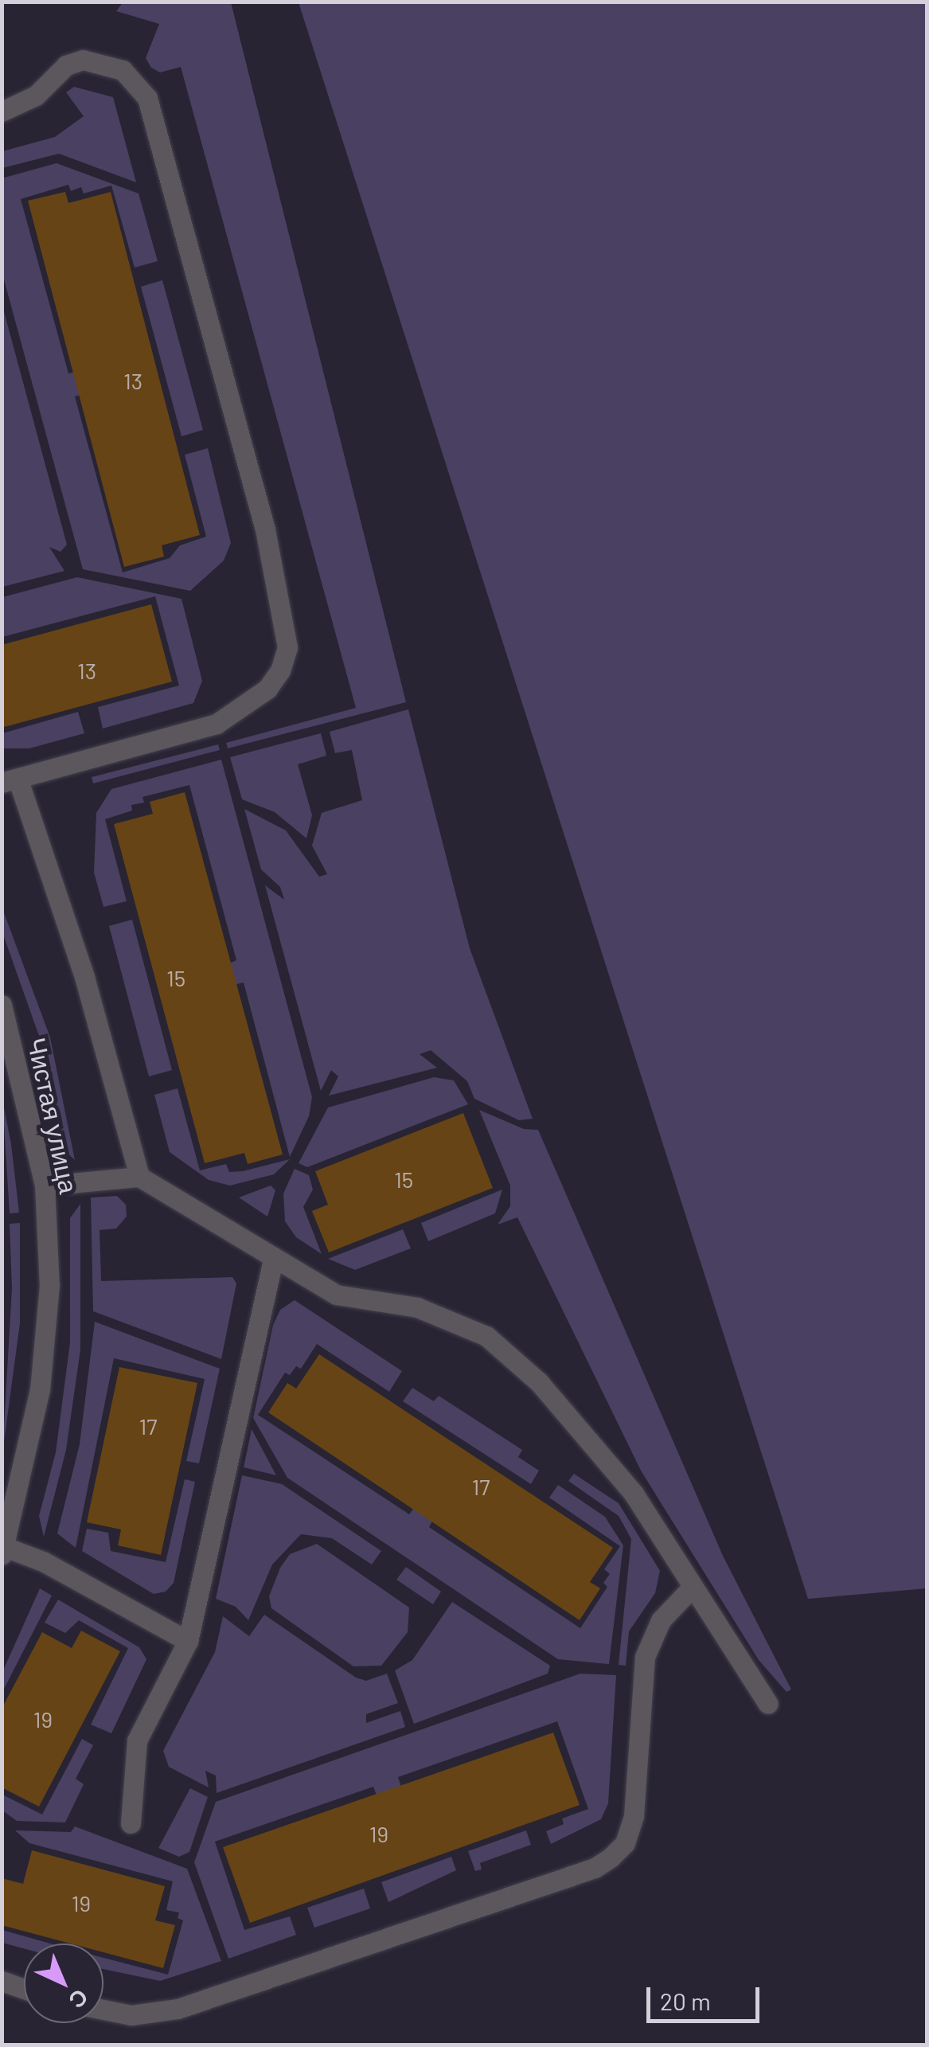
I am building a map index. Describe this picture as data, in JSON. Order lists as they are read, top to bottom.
{
  "streets": {
    "street": ["Чистая улица"]
  },
  "house_numbers": [
    "13",
    "13",
    "15",
    "15",
    "17",
    "17",
    "19",
    "19",
    "19"
  ],
  "scale_bar": "20 m",
  "north": "bottom right"
}
